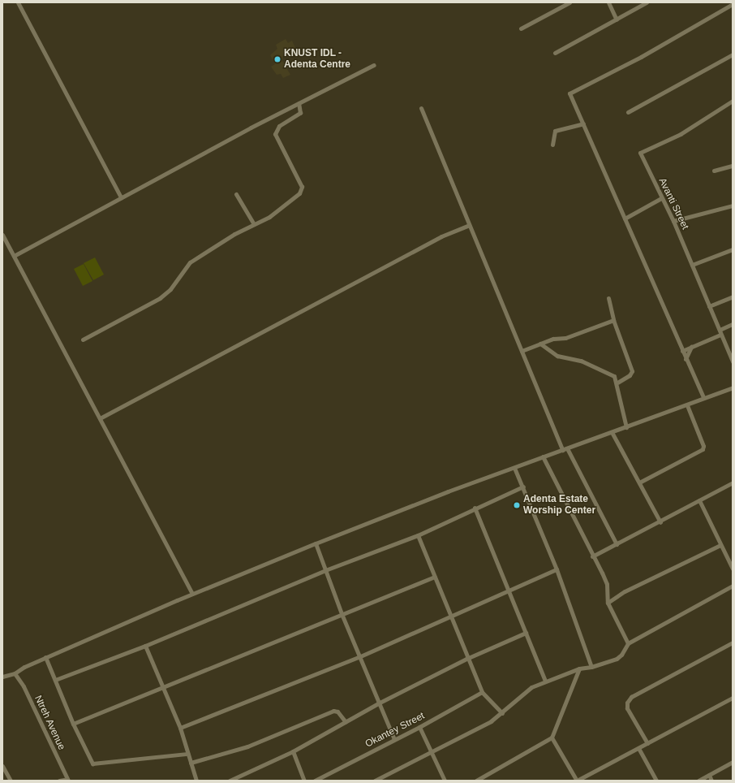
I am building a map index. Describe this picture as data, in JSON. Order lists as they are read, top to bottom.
{
  "streets": {
    "street": ["Avanti Street", "Ntreh Avenue", "Okantey Street"]
  },
  "places": ["KNUST IDL - Adenta Centre", "Adenta Estate Worship Center"]
}
